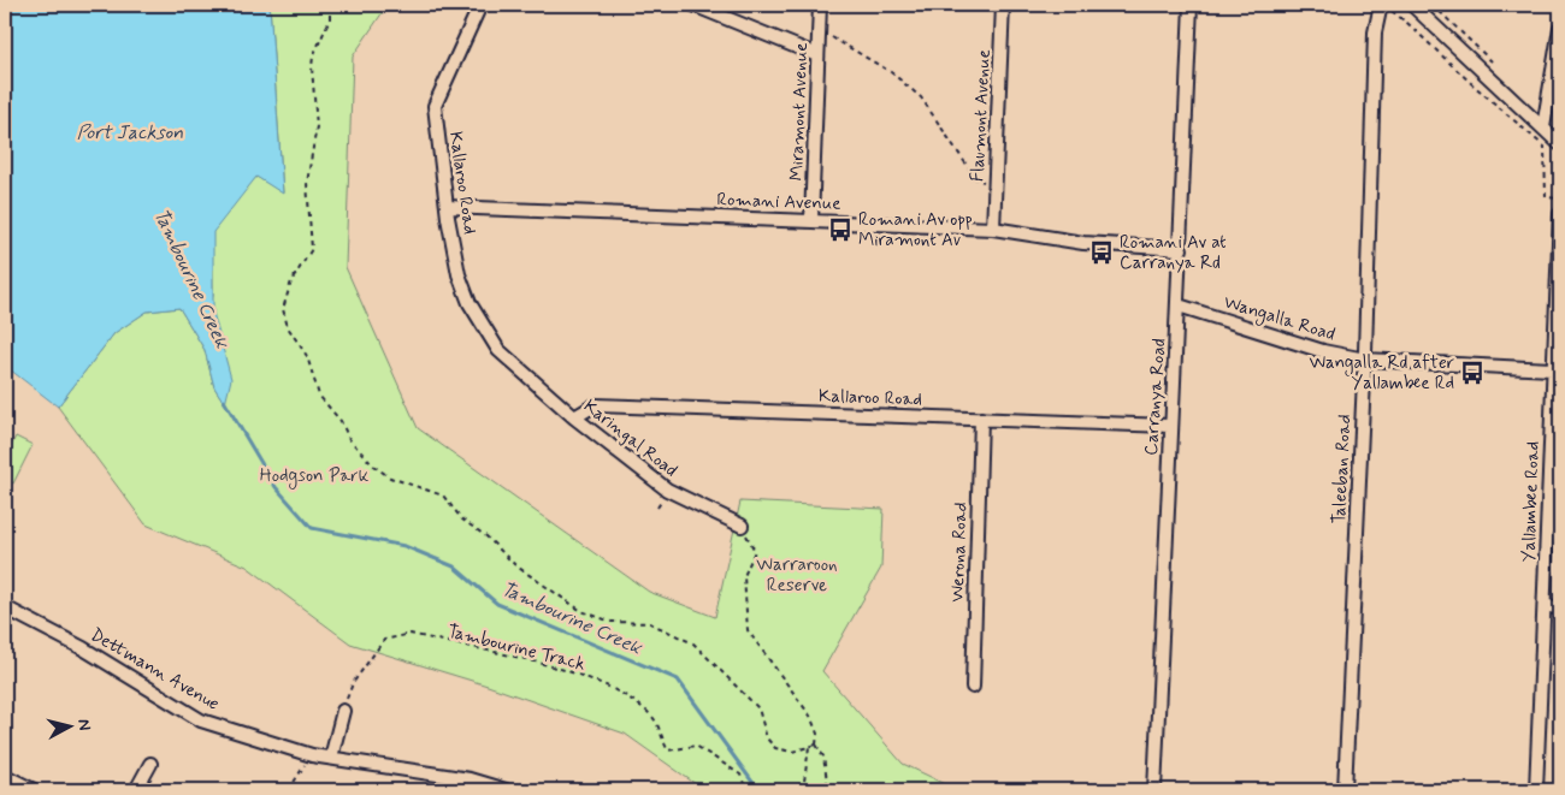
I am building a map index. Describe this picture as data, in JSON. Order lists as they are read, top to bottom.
{
  "streets": {
    "street": [
      "Miramont Avenue",
      "Flaumont Avenue",
      "Kallaroo Road",
      "Romani Avenue",
      "Wangalla Road",
      "Carranya Road",
      "Karingal Road",
      "Taleeban Road",
      "Yallambee Road",
      "Werona Road",
      "Dettmann Avenue"
    ],
    "path": ["Tambourine Track"]
  },
  "crossings": [
    ["Miramont Avenue", "Romani Avenue"],
    ["Flaumont Avenue", "Romani Avenue"],
    ["Kallaroo Road", "Romani Avenue"],
    ["Kallaroo Road", "Carranya Road"],
    ["Kallaroo Road", "Karingal Road"],
    ["Kallaroo Road", "Werona Road"],
    ["Romani Avenue", "Carranya Road"],
    ["Wangalla Road", "Carranya Road"],
    ["Wangalla Road", "Taleeban Road"],
    ["Wangalla Road", "Yallambee Road"]
  ],
  "water": ["Port Jackson", "Tambourine Creek"],
  "parks": ["Hodgson Park", "Warraroon Reserve"],
  "places": {
    "bus stop": ["Romani Av opp Miramont Av", "Romani Av at Carranya Rd", "Wangalla Rd after Yallambee Rd"]
  },
  "north": "right"
}
